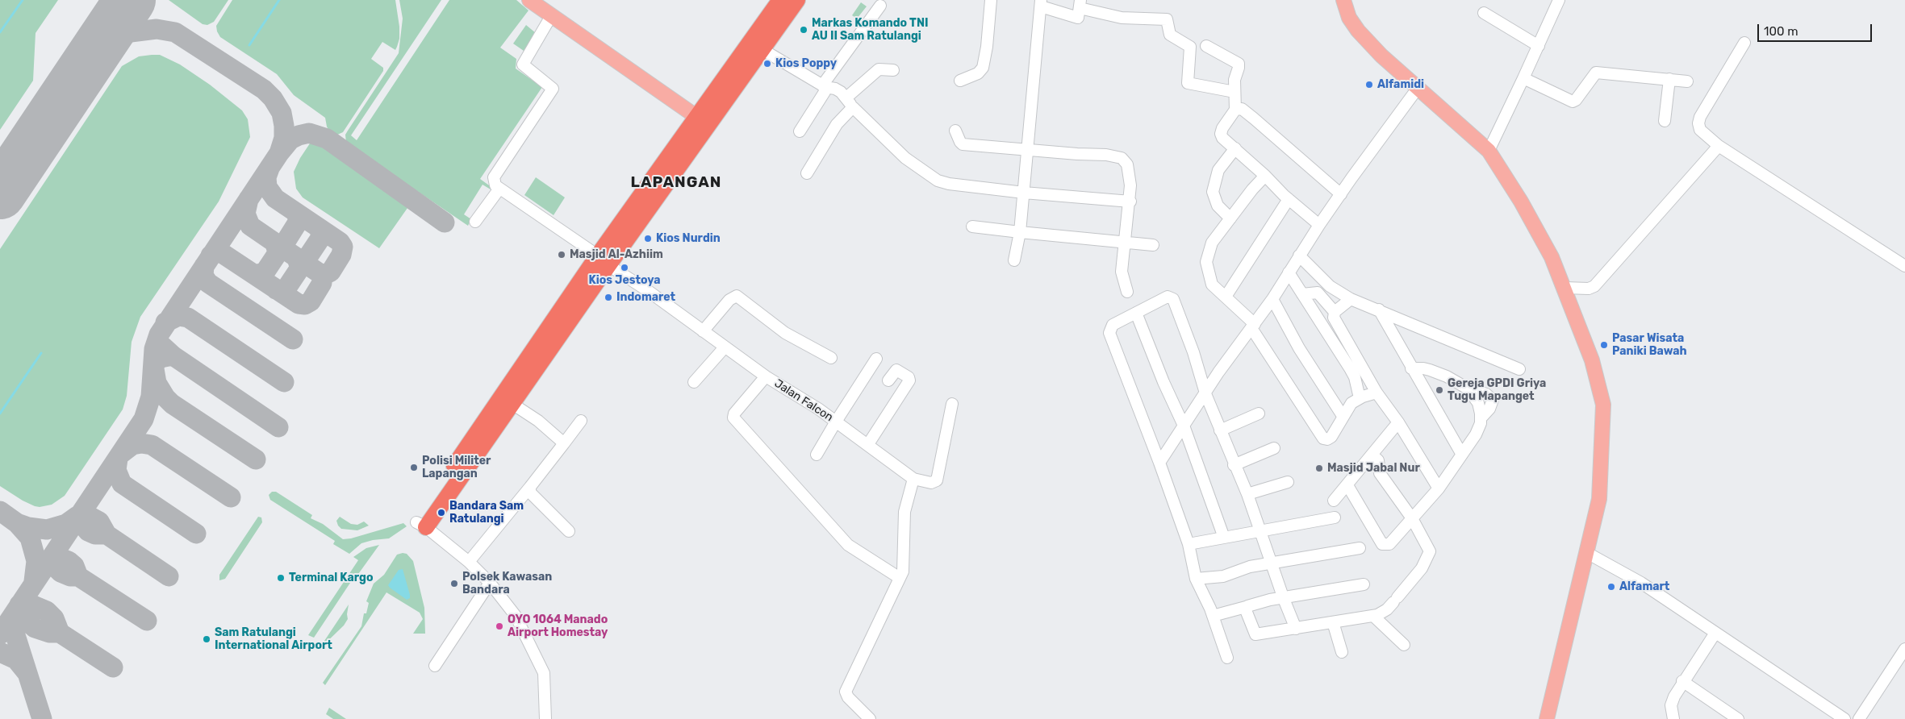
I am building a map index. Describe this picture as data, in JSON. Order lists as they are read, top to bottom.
{
  "streets": {
    "street": ["Jalan Falcon"]
  },
  "districts": ["LAPANGAN"],
  "places": [
    "Markas Komando TNI AU II Sam Ratulangi",
    "Kios Poppy",
    "Alfamidi",
    "Kios Nurdin",
    "Masjid Al-Azhiim",
    "Kios Jestoya",
    "Indomaret",
    "Pasar Wisata Paniki Bawah",
    "Gereja GPDI Griya Tugu Mapanget",
    "Polisi Militer Lapangan",
    "Masjid Jabal Nur",
    "Bandara Sam Ratulangi",
    "Terminal Kargo",
    "Polsek Kawasan Bandara",
    "Alfamart",
    "OYO 1064 Manado Airport Homestay",
    "Sam Ratulangi International Airport"
  ],
  "scale_bar": "100 m"
}
